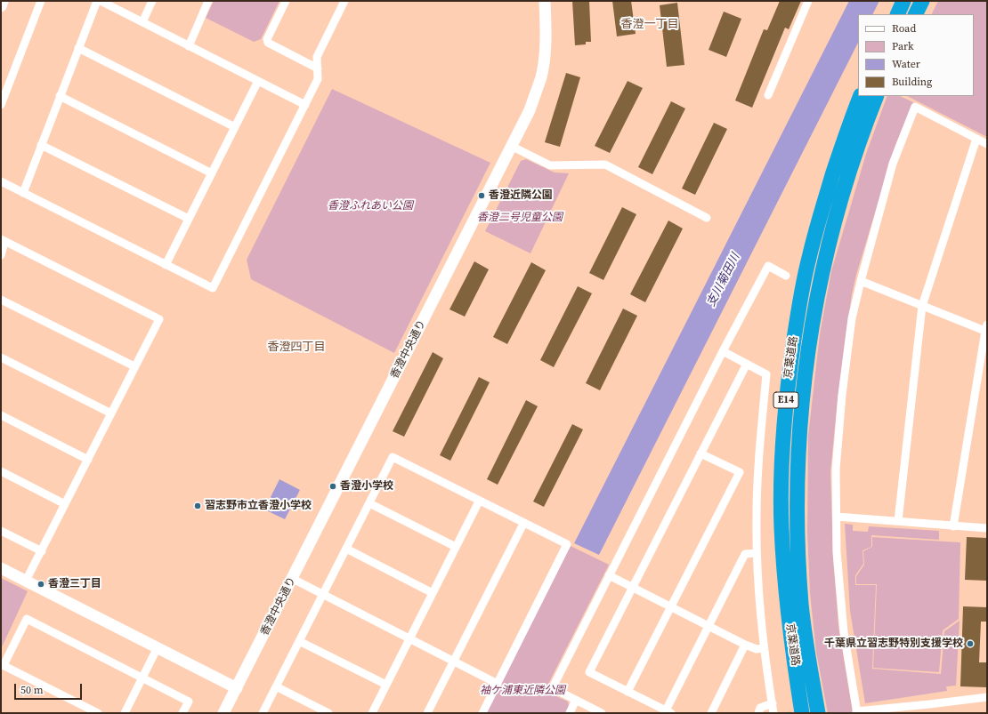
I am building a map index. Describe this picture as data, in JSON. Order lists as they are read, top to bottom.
{
  "streets": {
    "highway": ["京葉道路", "E14"],
    "street": ["香澄中央通り"]
  },
  "districts": ["香澄一丁目", "香澄四丁目"],
  "water": ["支川菊田川"],
  "parks": ["香澄ふれあい公園", "香澄二号児童公園", "袖ケ浦東近隣公園"],
  "places": [
    "香澄近隣公園",
    "香澄小学校",
    "習志野市立香澄小学校",
    "香澄三丁目",
    "千葉県立習志野特別支援学校"
  ],
  "legend": [
    "Road",
    "Park",
    "Water",
    "Building"
  ],
  "scale_bar": "50 m"
}
